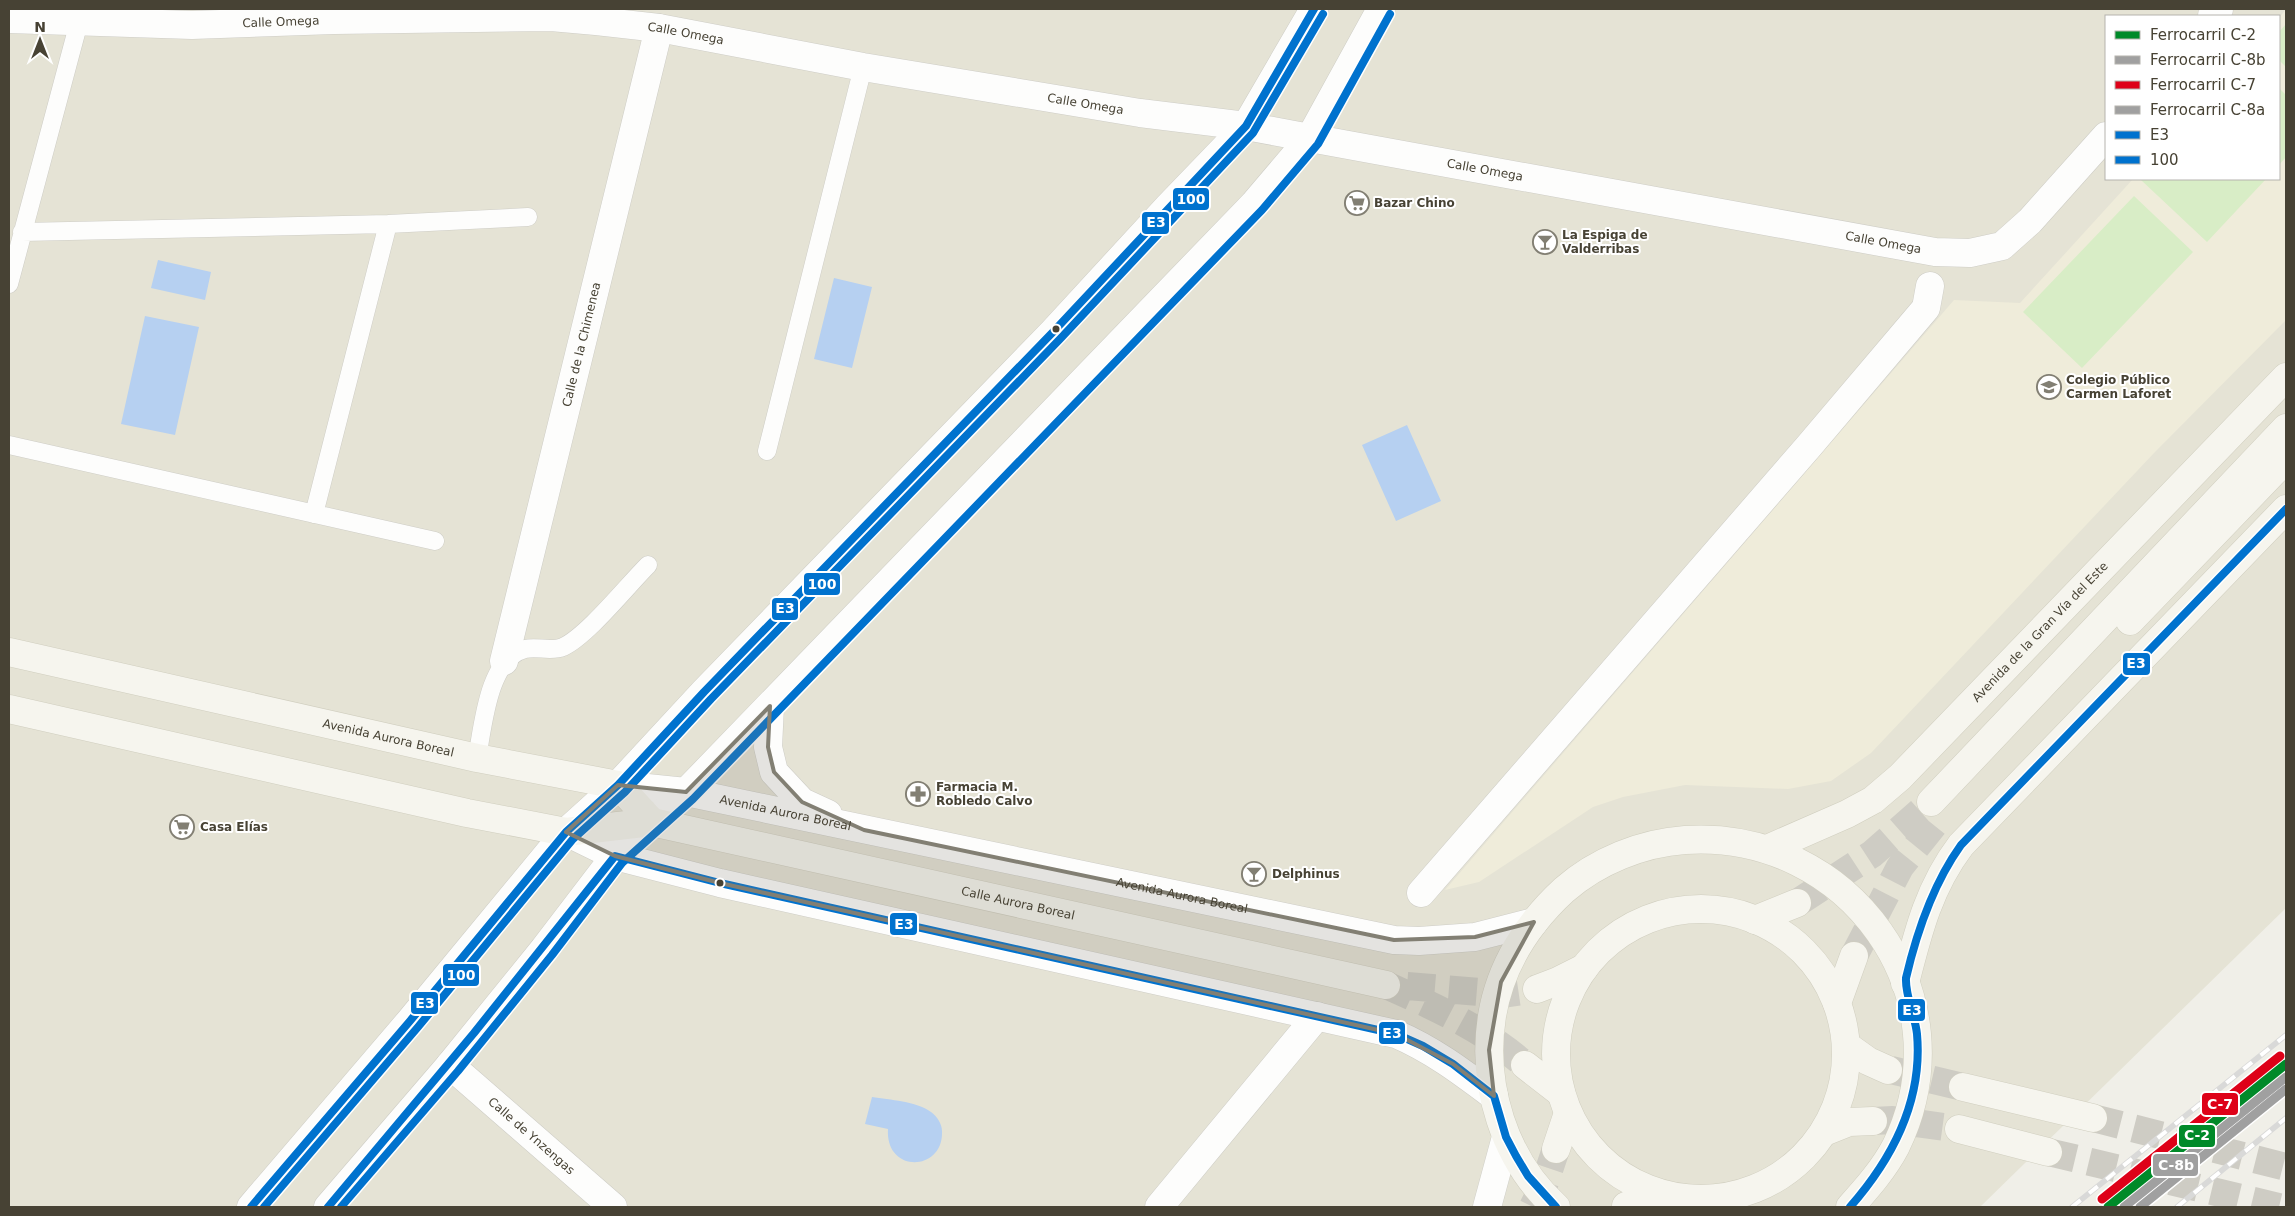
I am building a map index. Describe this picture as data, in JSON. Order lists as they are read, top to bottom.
{
  "streets": {
    "main road": ["Avenida de la Gran Vía del Este", "Avenida Aurora Boreal", "Calle Aurora Boreal"],
    "street": ["Calle Omega", "Calle de la Chimenea", "Calle de Ynzengas"]
  },
  "crossings": [
    ["Calle Omega", "Calle de la Chimenea"]
  ],
  "places": {
    "supermarket": ["Bazar Chino", "Casa Elías"],
    "bar": ["La Espiga de Valderribas", "Delphinus"],
    "school or university": ["Colegio Público Carmen Laforet"],
    "pharmacy": ["Farmacia M. Robledo Calvo"]
  },
  "lines": [
    "transit line E3",
    "transit line 100",
    "rail line C-7",
    "rail line C-2",
    "rail line C-8b",
    "rail line C-8a"
  ],
  "legend": [
    "Ferrocarril C-2",
    "Ferrocarril C-8b",
    "Ferrocarril C-7",
    "Ferrocarril C-8a",
    "E3",
    "100"
  ],
  "north": "top"
}
